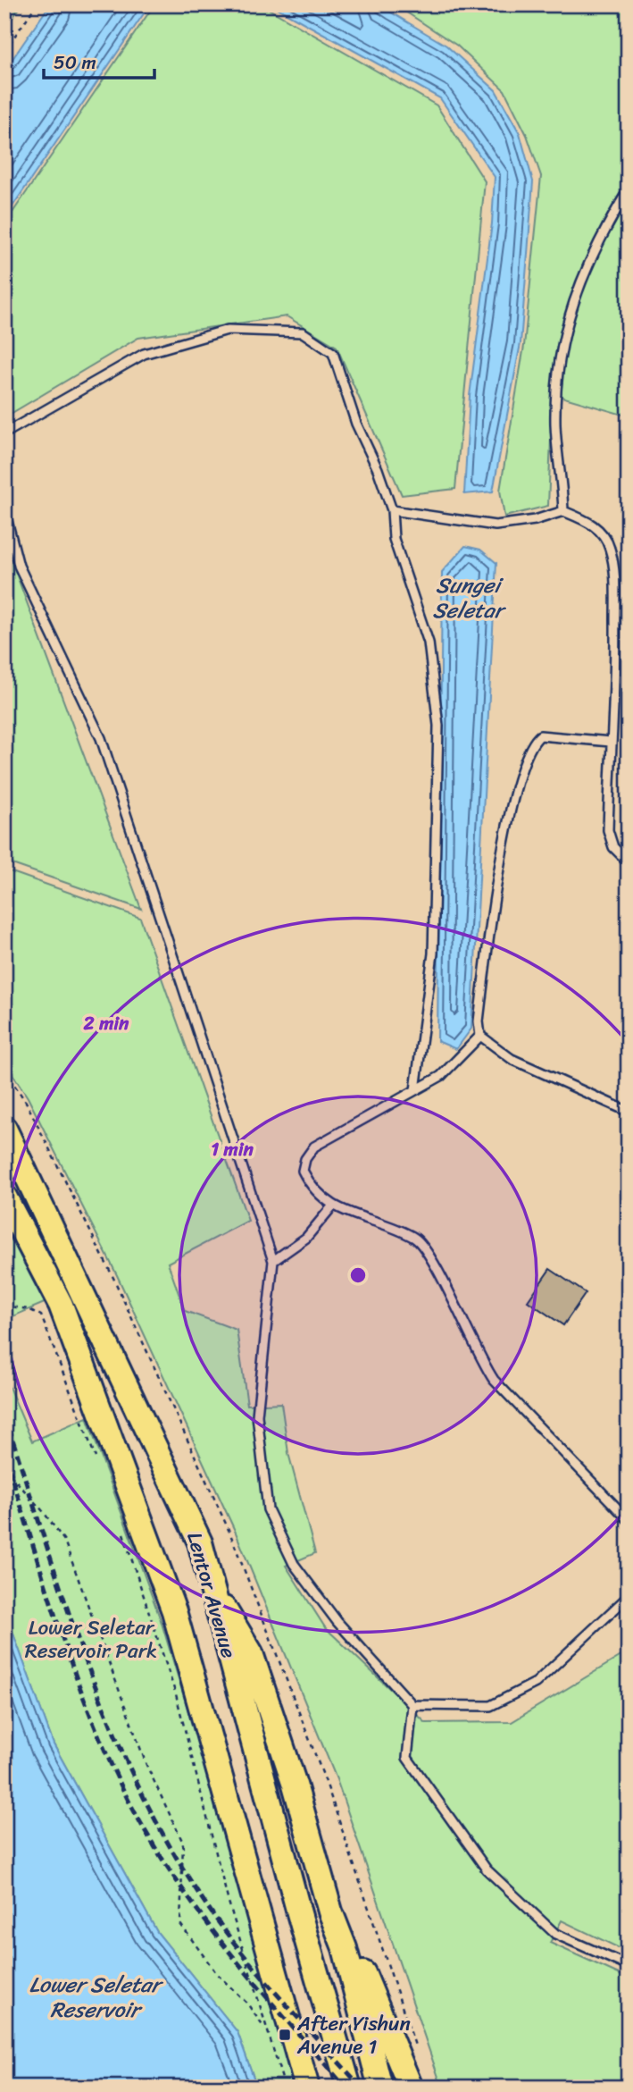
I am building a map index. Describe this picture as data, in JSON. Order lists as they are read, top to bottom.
{
  "streets": {
    "main road": ["Lentor Avenue"]
  },
  "water": ["Sungei Seletar", "Lower Seletar Reservoir"],
  "parks": ["Lower Seletar Reservoir Park"],
  "places": {
    "transit": ["After Yishun Avenue 1"]
  },
  "scale_bar": "50 m",
  "rings": ["2 min", "1 min"]
}
